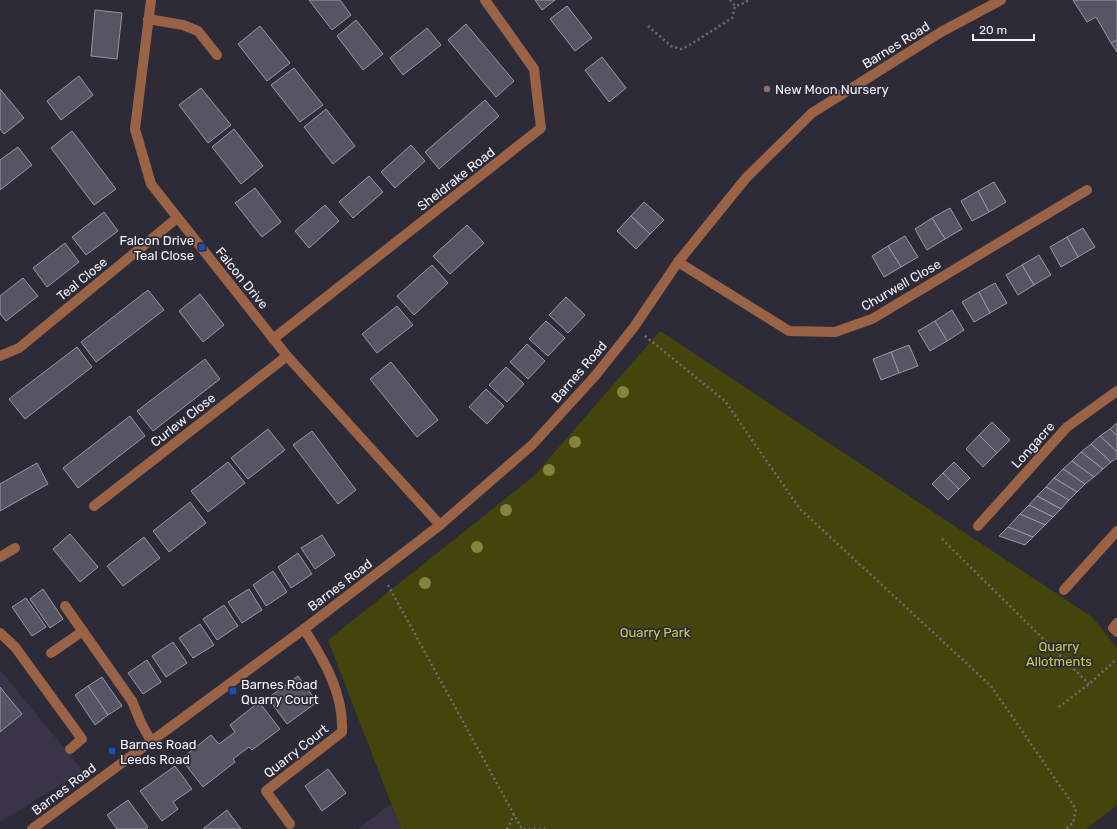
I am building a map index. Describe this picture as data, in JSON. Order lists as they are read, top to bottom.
{
  "streets": {
    "street": [
      "Barnes Road",
      "Sheldrake Road",
      "Falcon Drive",
      "Teal Close",
      "Churwell Close",
      "Curlew Close",
      "Longacre",
      "Quarry Court"
    ]
  },
  "crossings": [
    ["Barnes Road", "Falcon Drive"],
    ["Barnes Road", "Churwell Close"],
    ["Barnes Road", "Quarry Court"],
    ["Sheldrake Road", "Falcon Drive"],
    ["Falcon Drive", "Teal Close"],
    ["Falcon Drive", "Curlew Close"]
  ],
  "parks": ["Quarry Park", "Quarry Allotments"],
  "places": {
    "other": ["New Moon Nursery"],
    "transit": ["Falcon Drive Teal Close", "Barnes Road Quarry Court", "Barnes Road Leeds Road"]
  },
  "scale_bar": "20 m"
}
